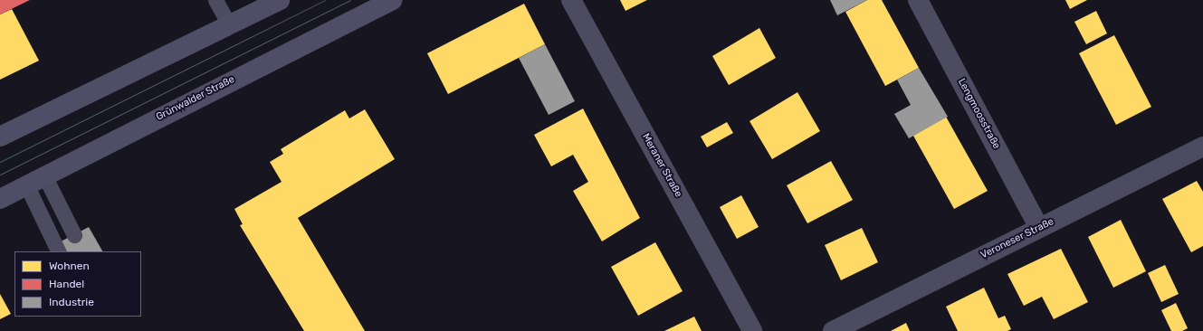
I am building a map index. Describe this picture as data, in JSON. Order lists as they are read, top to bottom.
{
  "streets": {
    "main road": ["Grünwalder Straße"],
    "street": ["Lengmoosstraße", "Meraner Straße", "Veroneser Straße"]
  },
  "crossings": [
    ["Lengmoosstraße", "Veroneser Straße"]
  ],
  "legend": ["Wohnen", "Handel", "Industrie"]
}
